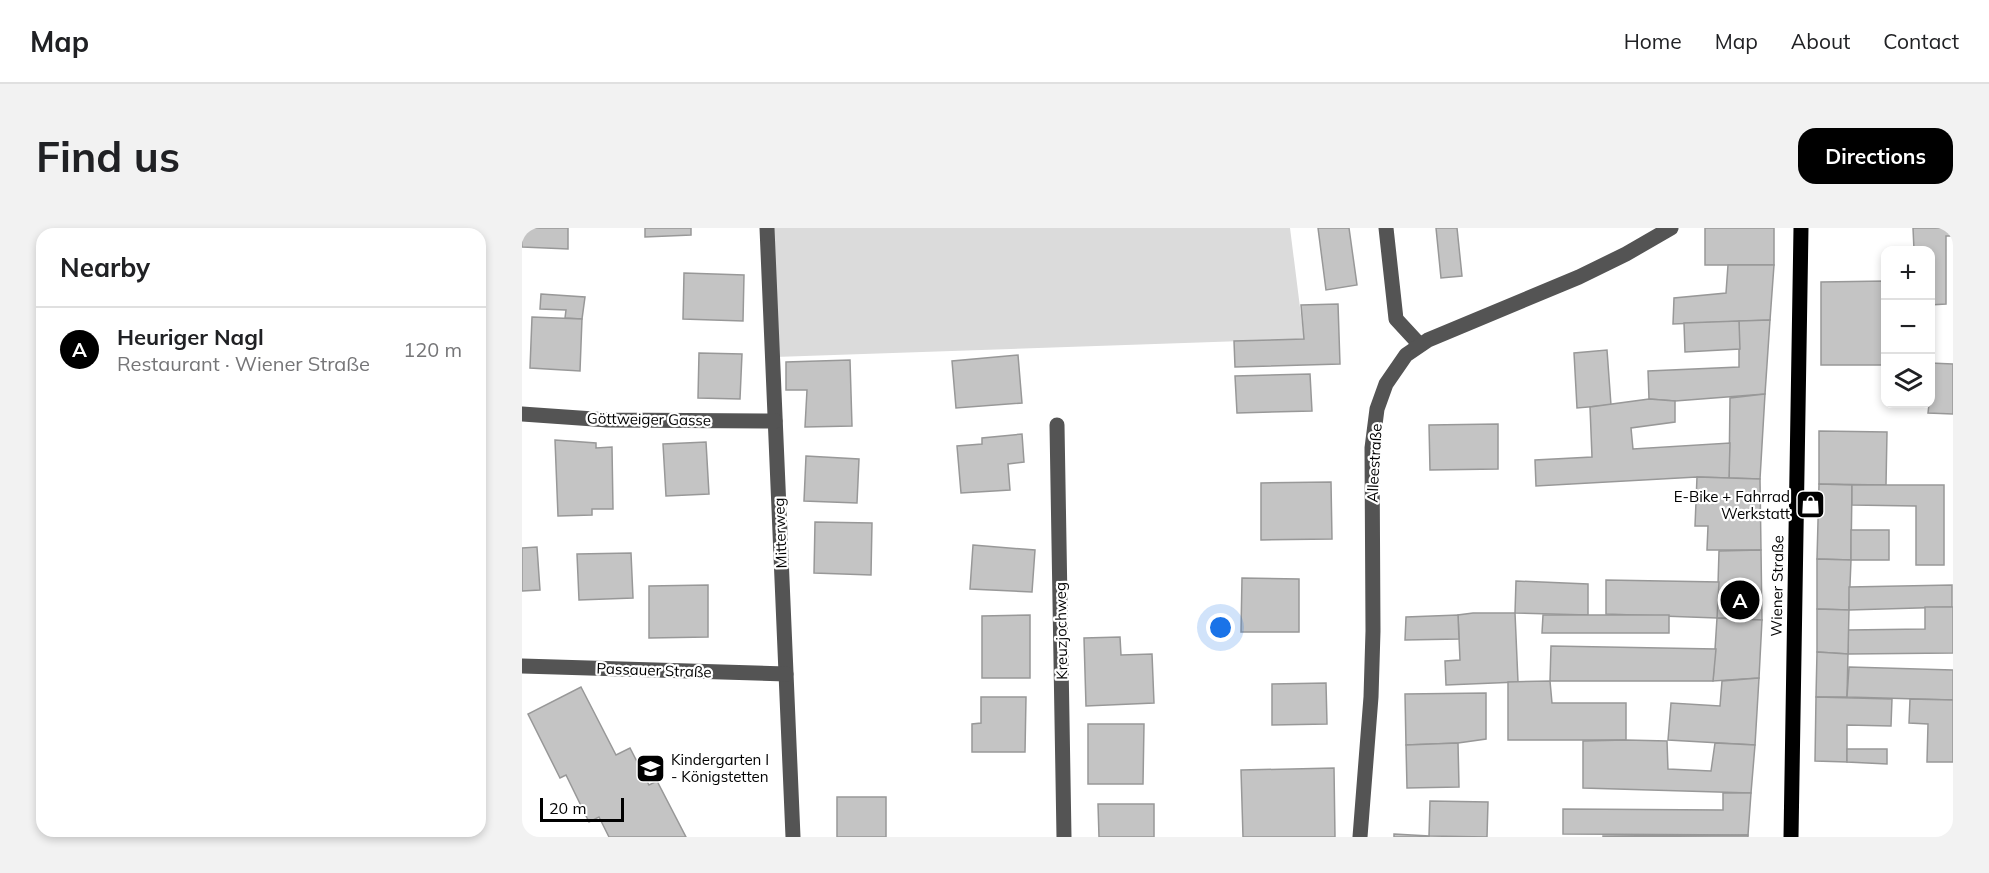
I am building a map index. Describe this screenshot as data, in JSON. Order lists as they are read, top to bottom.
{
  "streets": {
    "main road": ["Wiener Straße"],
    "street": [
      "Göttweiger Gasse",
      "Alleestraße",
      "Mitterweg",
      "Kreuzjochweg",
      "Passauer Straße"
    ]
  },
  "crossings": [
    ["Göttweiger Gasse", "Mitterweg"],
    ["Mitterweg", "Passauer Straße"]
  ],
  "places": {
    "shop": ["E-Bike + Fahrrad Werkstatt"],
    "school or university": ["Kindergarten I - Königstetten"]
  },
  "scale_bar": "20 m",
  "page": {
    "header": "Map",
    "nav": [
      "Home",
      "Map",
      "About",
      "Contact"
    ],
    "buttons": "Directions",
    "title": "Find us",
    "heading": "Nearby",
    "map_buttons": ["+", "−"],
    "list": [
      {
        "mark": "A",
        "name": "Heuriger Nagl",
        "note": "Restaurant · Wiener Straße",
        "value": "120 m"
      }
    ],
    "pins": "A",
    "scale": "20 m"
  }
}
